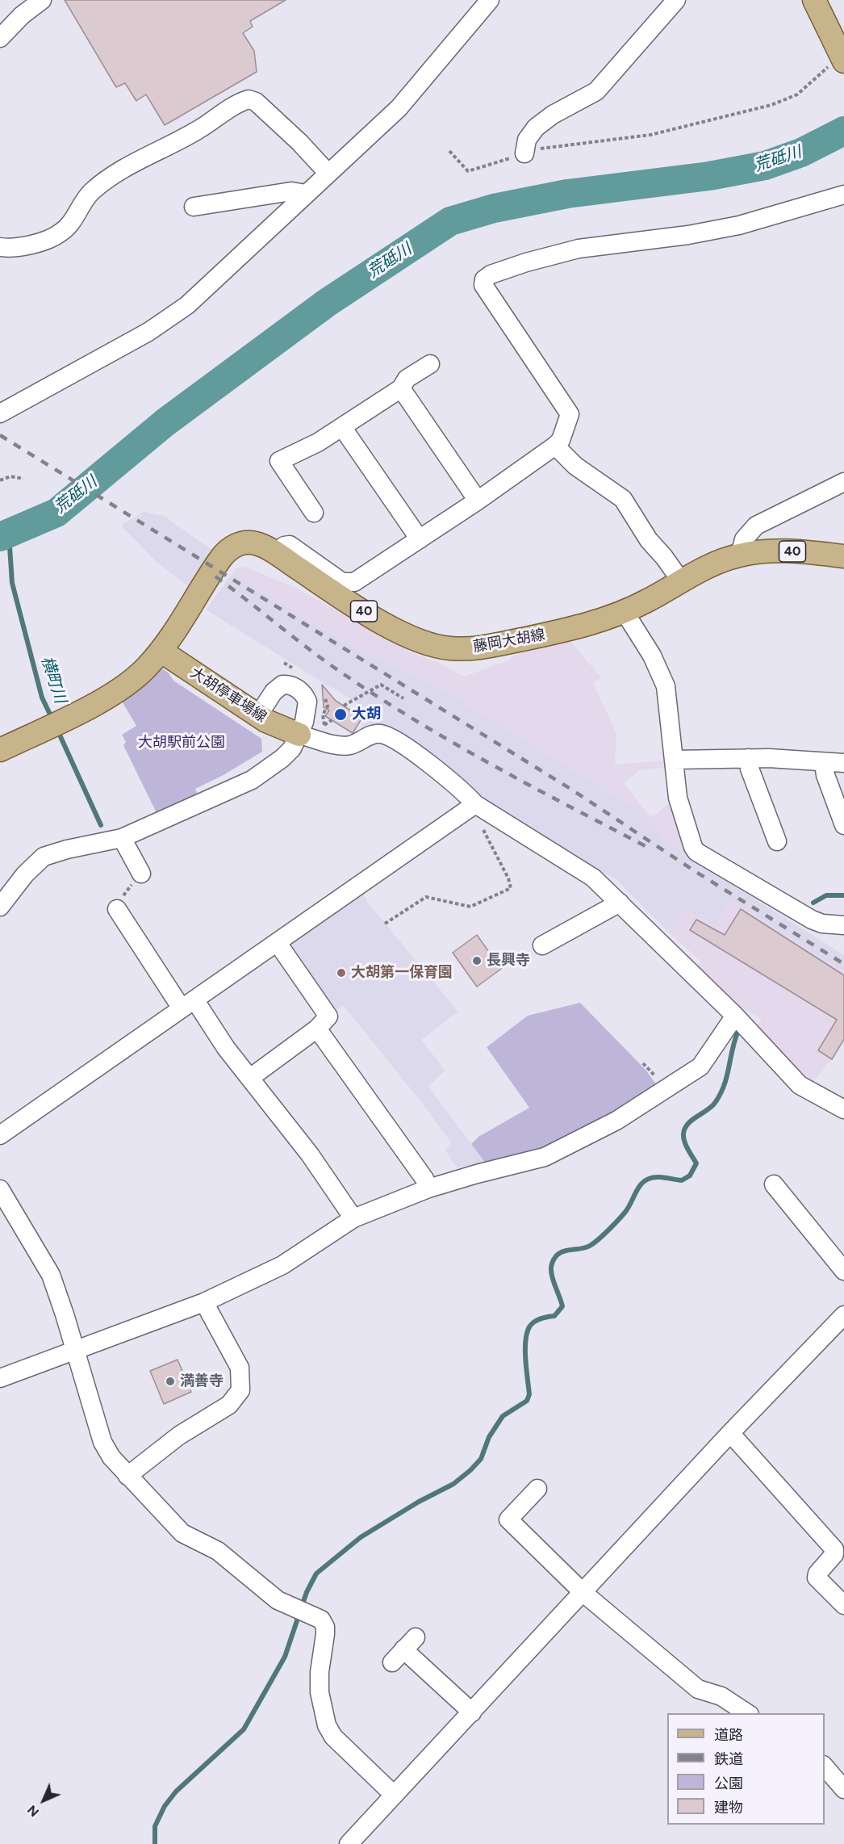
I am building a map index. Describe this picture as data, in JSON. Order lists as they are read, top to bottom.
{
  "streets": {
    "main road": ["40", "藤岡大胡線", "大胡停車場線"]
  },
  "crossings": [
    ["藤岡大胡線", "大胡停車場線"]
  ],
  "water": ["荒砥川", "横町川"],
  "parks": ["大胡駅前公園"],
  "places": [
    "大胡",
    "長興寺",
    "大胡第一保育園",
    "満善寺"
  ],
  "legend": [
    "道路",
    "鉄道",
    "公園",
    "建物"
  ],
  "north": "bottom left"
}
